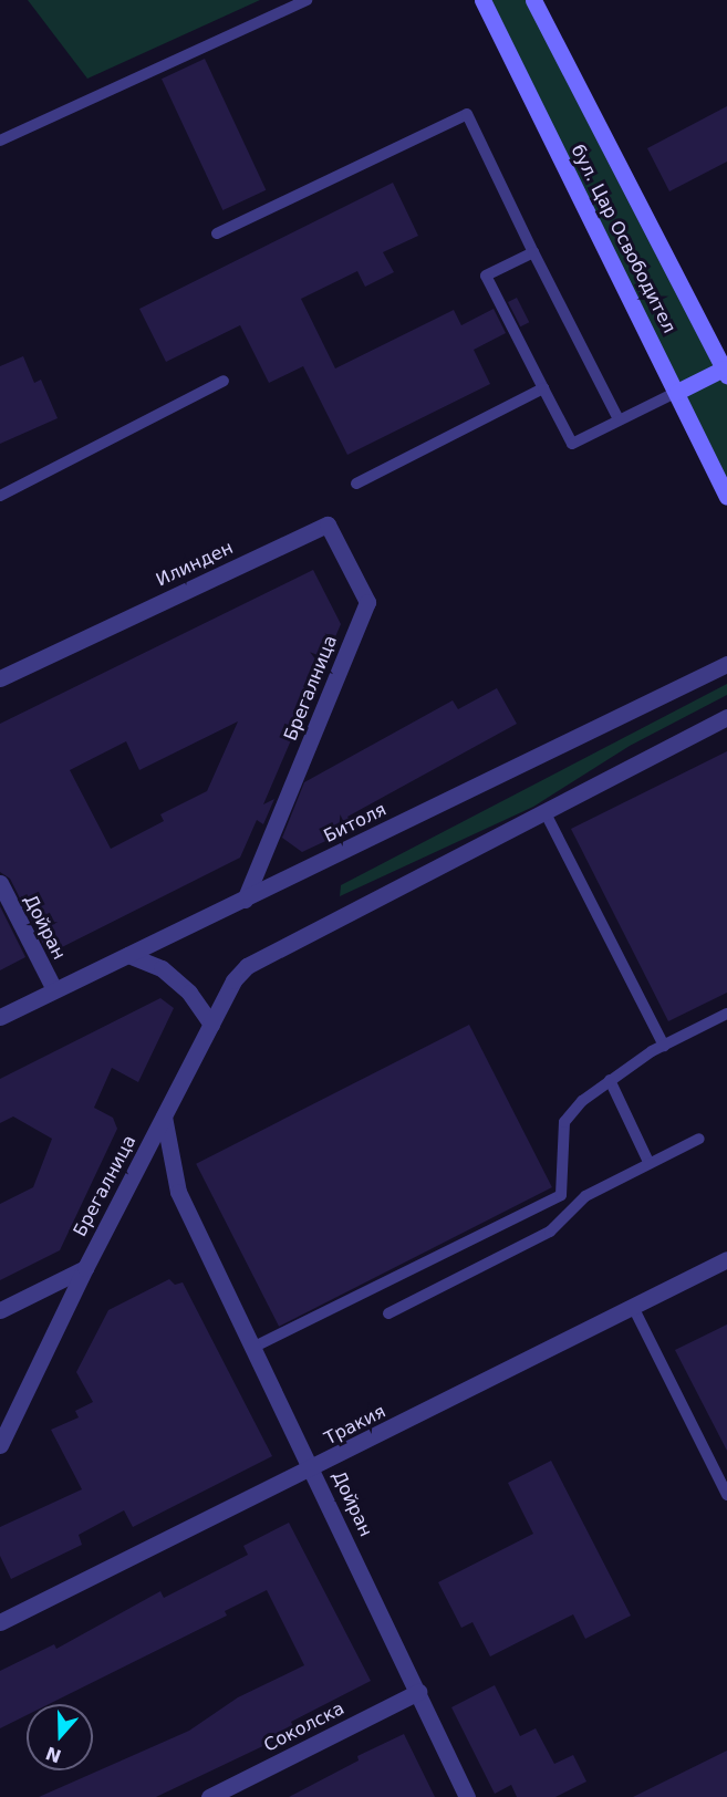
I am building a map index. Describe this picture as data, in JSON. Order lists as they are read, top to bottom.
{
  "streets": {
    "main road": ["бул. Цар Освободител"],
    "street": [
      "Илинден",
      "Брегалница",
      "Битоля",
      "Дойран",
      "Тракия",
      "Соколска"
    ]
  },
  "crossings": [
    ["Илинден", "Брегалница"],
    ["Брегалница", "Битоля"],
    ["Брегалница", "Дойран"],
    ["Битоля", "Дойран"],
    ["Дойран", "Тракия"],
    ["Дойран", "Соколска"]
  ],
  "north": "bottom"
}
